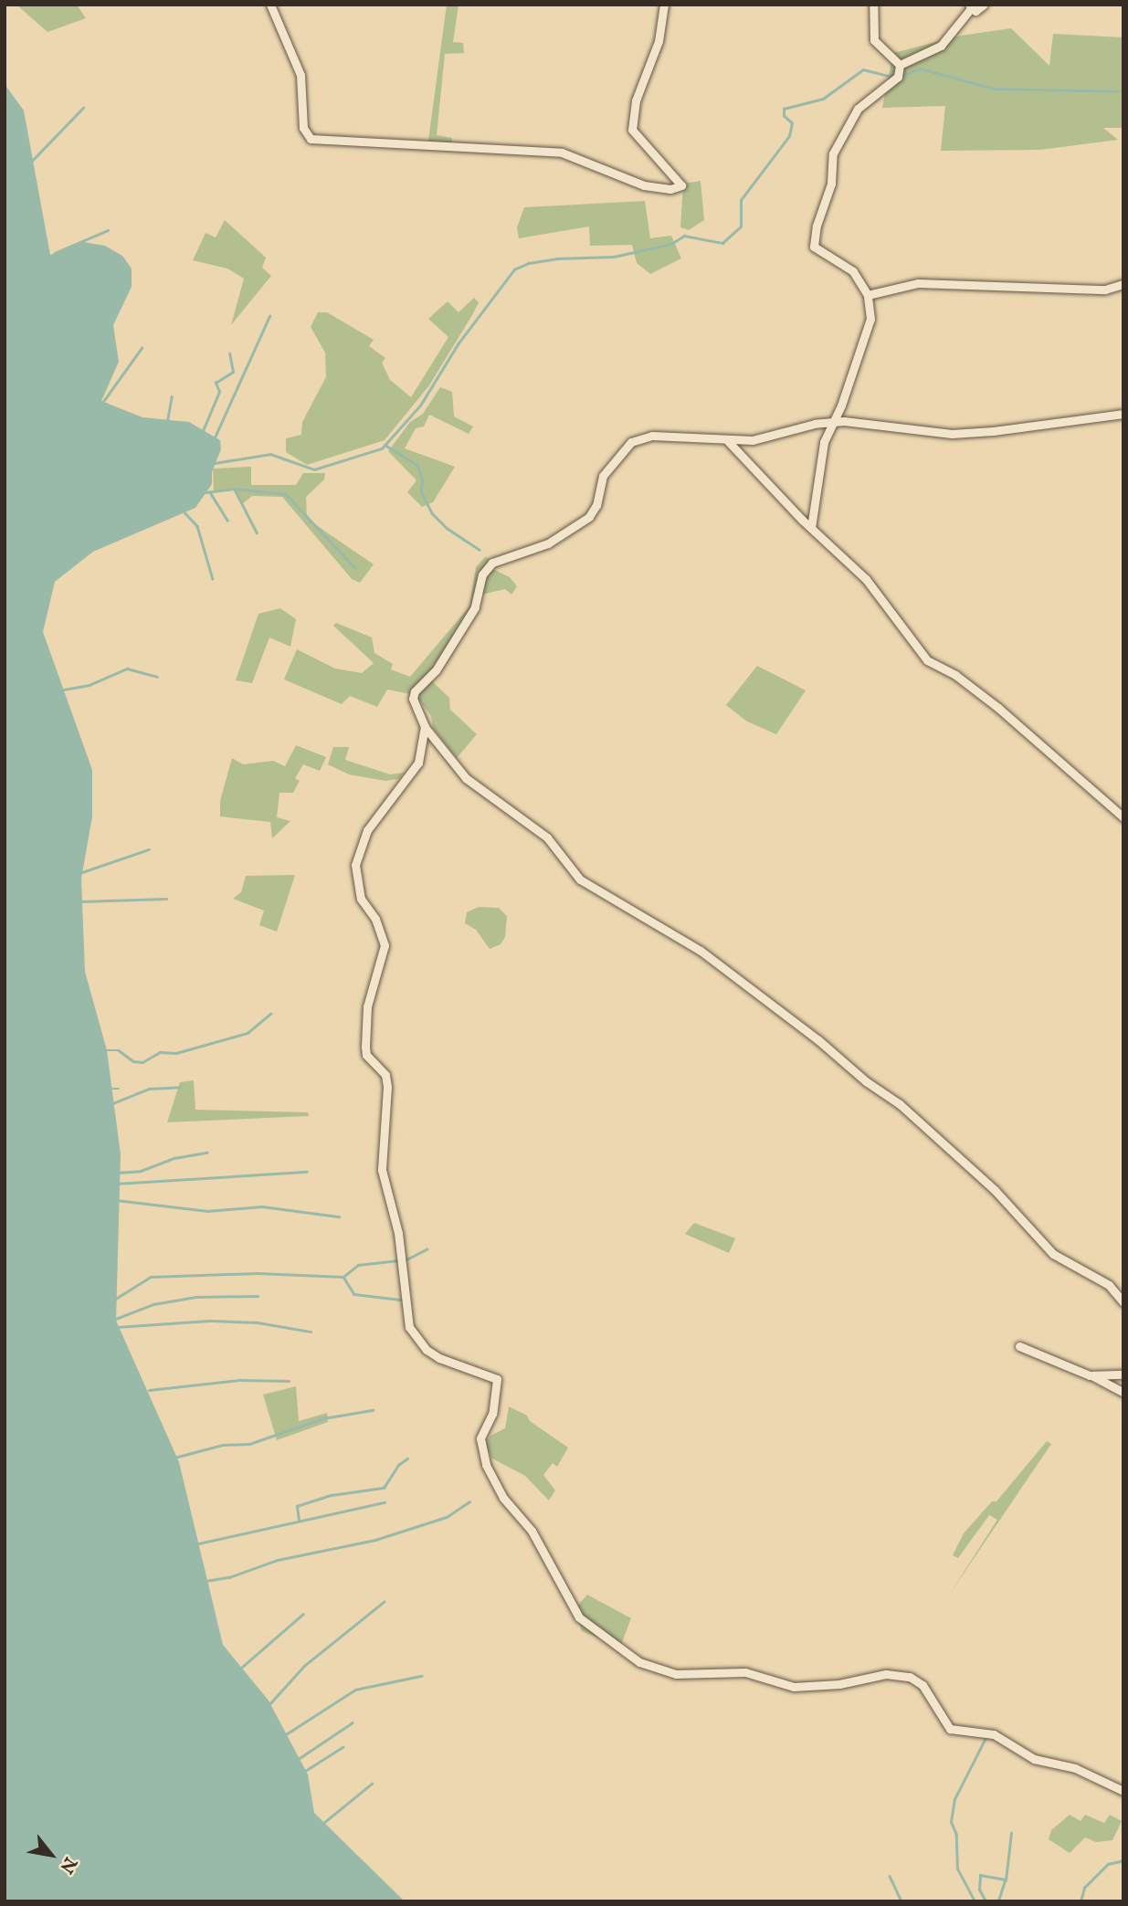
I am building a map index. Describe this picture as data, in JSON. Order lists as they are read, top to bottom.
{
  "north": "bottom right"
}
